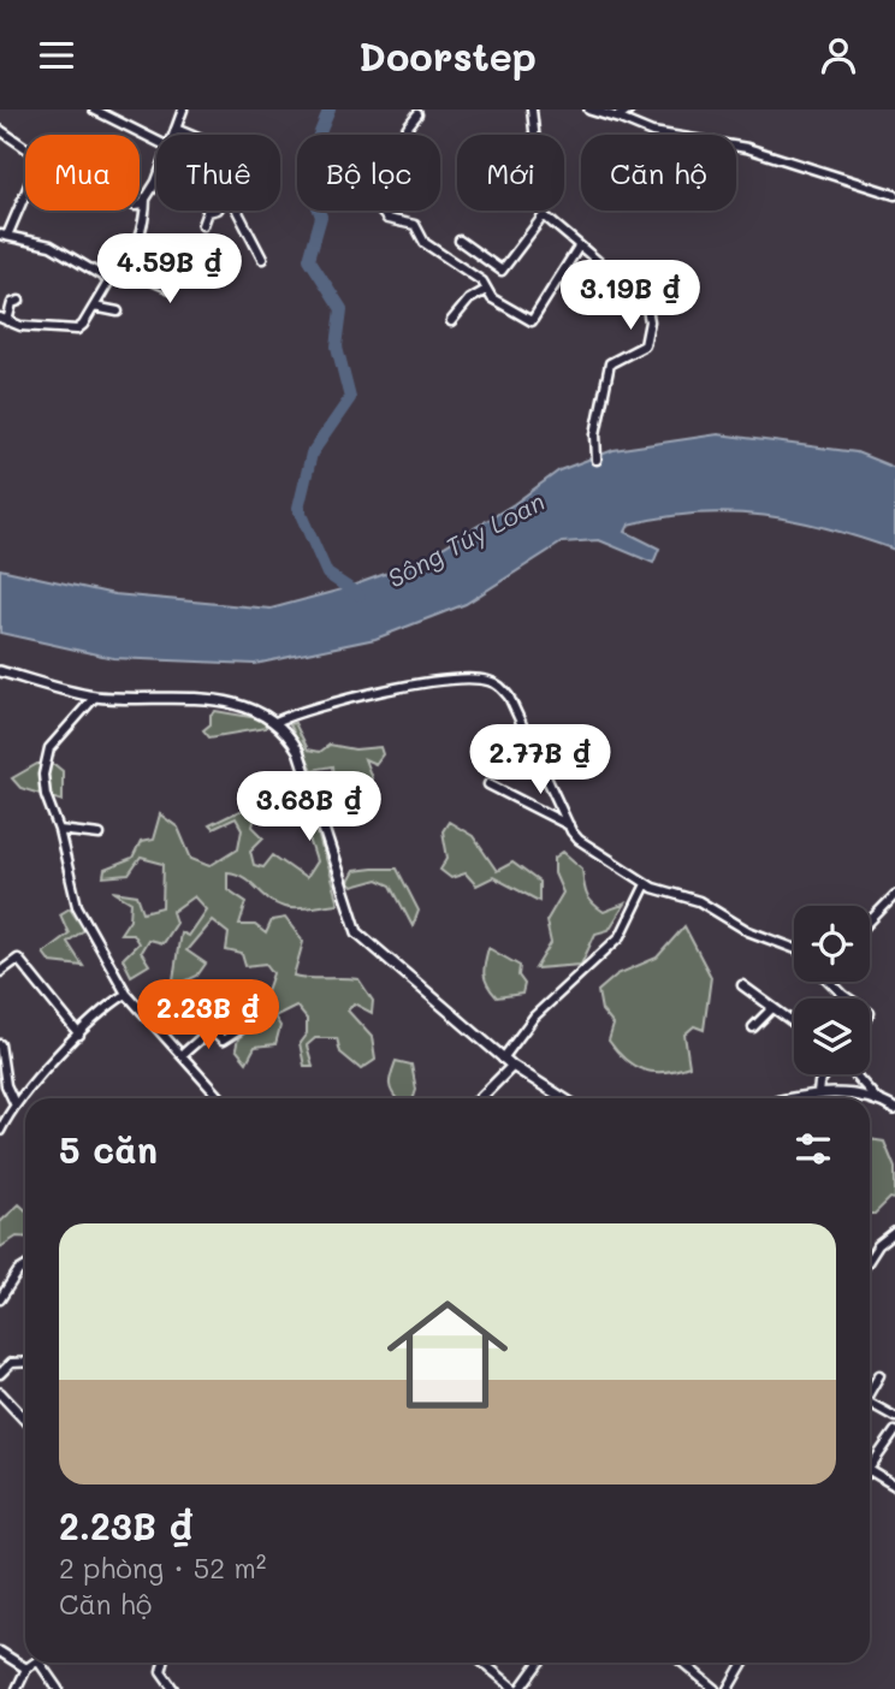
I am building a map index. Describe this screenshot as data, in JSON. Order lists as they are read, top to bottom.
{
  "water": ["Sông Túy Loan"],
  "page": {
    "header": "Doorstep",
    "chip": [
      "Mua",
      "Thuê",
      "Bộ lọc",
      "Mới",
      "Căn hộ"
    ],
    "price": [
      "4.59B ₫",
      "3.19B ₫",
      "2.77B ₫",
      "3.68B ₫",
      "2.23B ₫"
    ],
    "heading": "5 căn",
    "list": [
      {
        "name": "2.23B ₫",
        "note": "2 phòng · 52 m² · Căn hộ"
      }
    ]
  }
}
